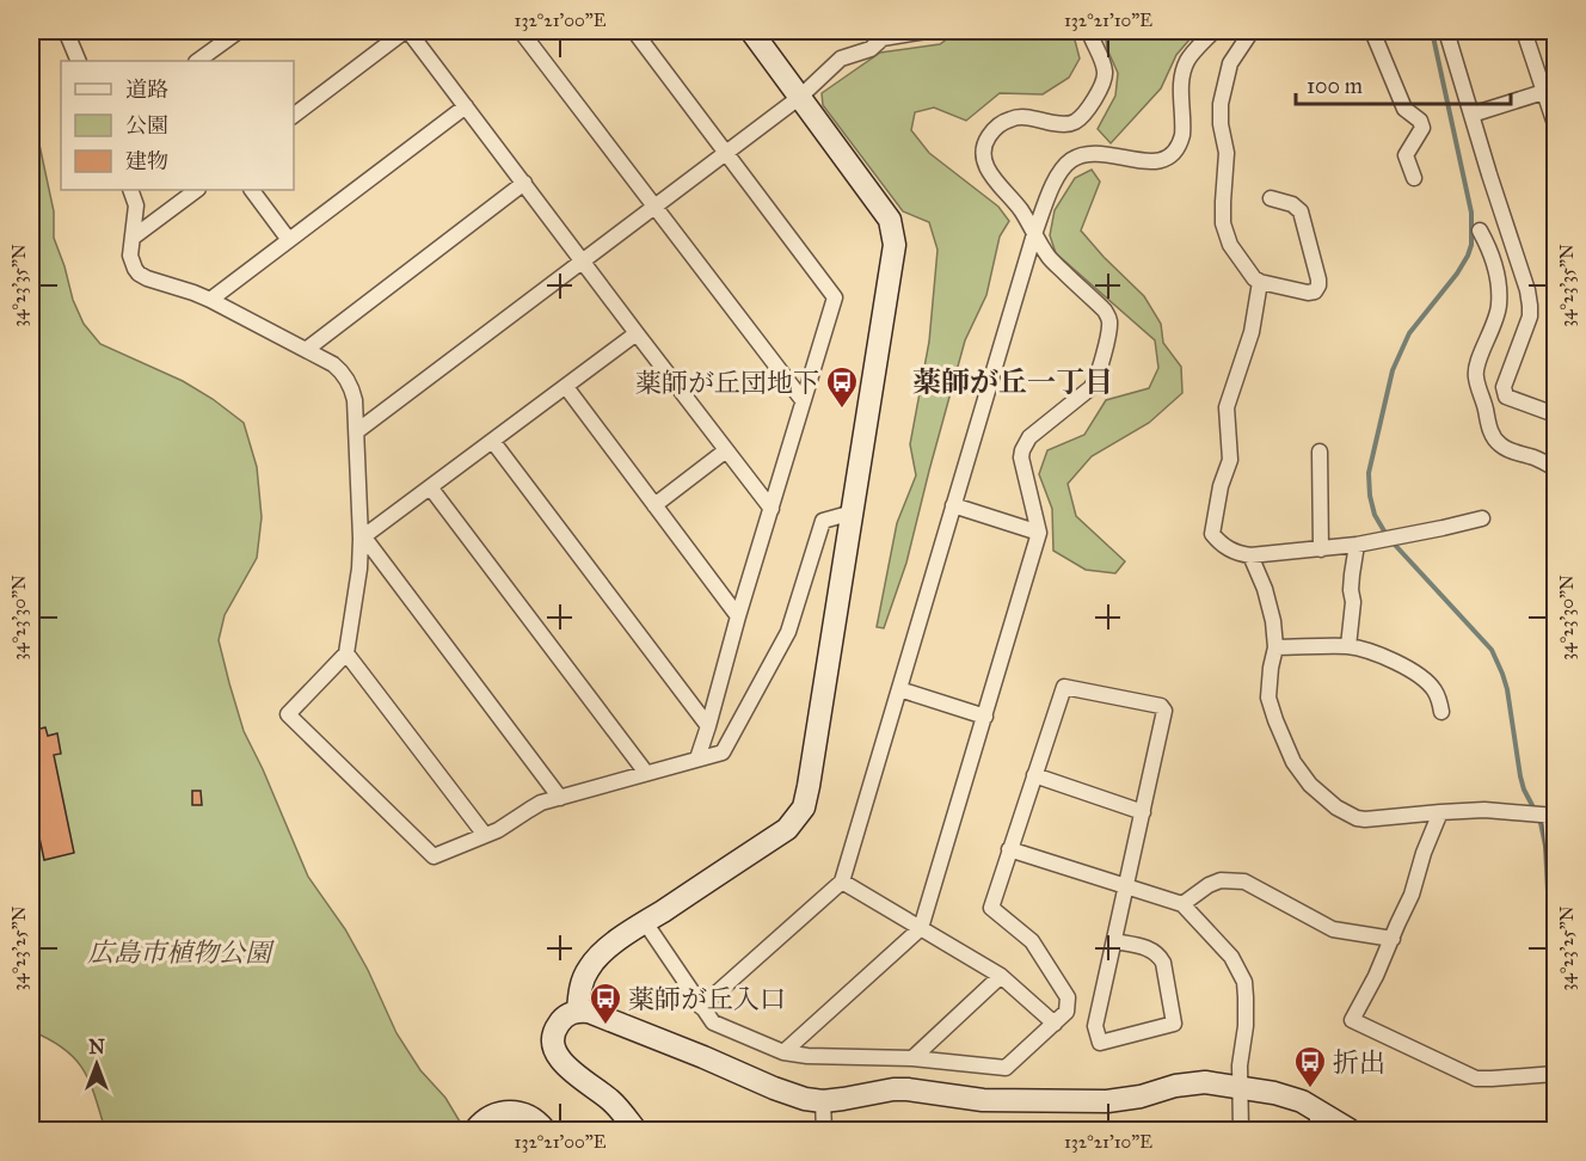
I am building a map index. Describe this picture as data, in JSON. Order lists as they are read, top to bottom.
{
  "districts": ["薬師が丘一丁目"],
  "parks": ["広島市植物公園"],
  "places": {
    "bus stop": ["薬師が丘団地下", "薬師が丘入口", "折出"]
  },
  "legend": ["道路", "公園", "建物"],
  "scale_bar": "100 m",
  "north": "top",
  "coordinates": [
    "132°21'00\"E",
    "132°21'10\"E",
    "34°23'35\"N",
    "34°23'30\"N",
    "34°23'25\"N"
  ]
}
